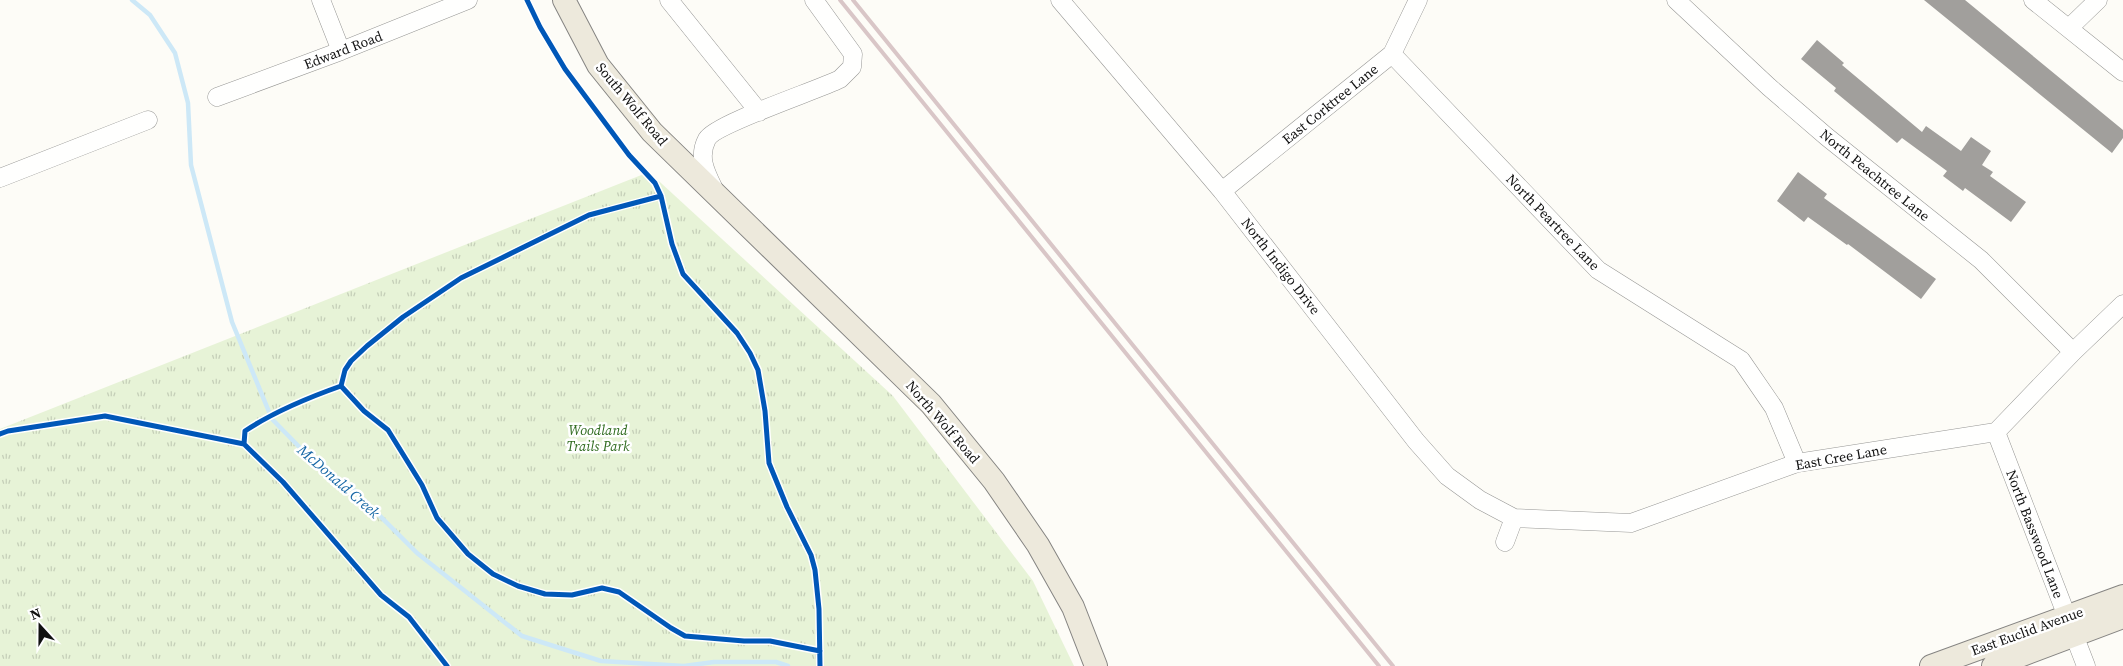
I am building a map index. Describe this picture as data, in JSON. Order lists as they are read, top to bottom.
{
  "streets": {
    "main road": ["South Wolf Road", "North Wolf Road", "East Euclid Avenue"],
    "street": [
      "Edward Road",
      "East Corktree Lane",
      "North Peachtree Lane",
      "North Peartree Lane",
      "North Indigo Drive",
      "East Cree Lane",
      "North Basswood Lane"
    ]
  },
  "crossings": [
    ["South Wolf Road", "North Wolf Road"],
    ["East Corktree Lane", "North Peartree Lane"],
    ["East Corktree Lane", "North Indigo Drive"],
    ["North Peartree Lane", "East Cree Lane"],
    ["North Indigo Drive", "East Cree Lane"],
    ["East Cree Lane", "North Basswood Lane"],
    ["North Basswood Lane", "East Euclid Avenue"]
  ],
  "water": ["McDonald Creek"],
  "parks": ["Woodland Trails Park"],
  "north": "top"
}
